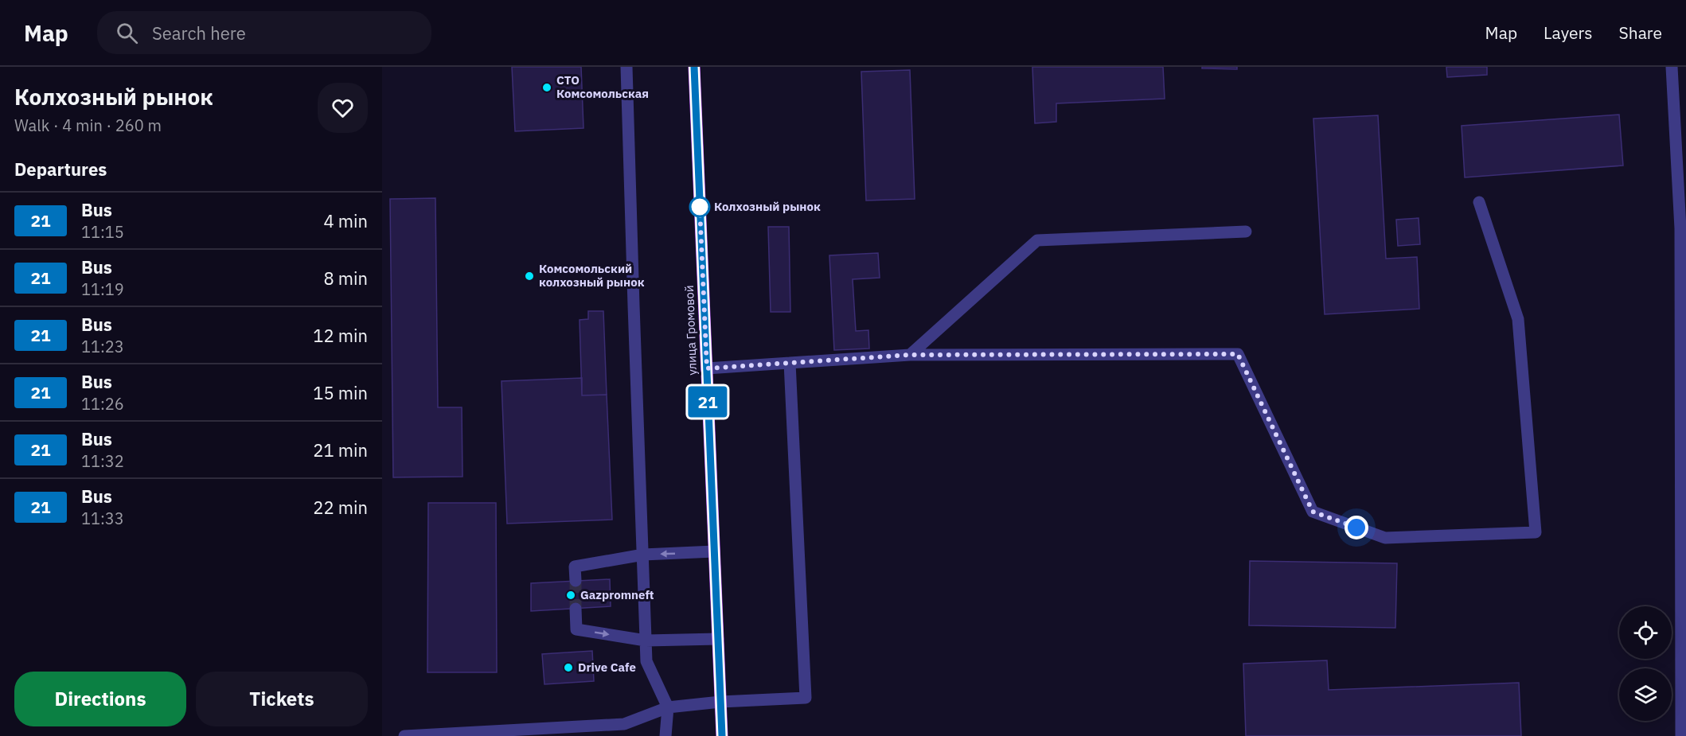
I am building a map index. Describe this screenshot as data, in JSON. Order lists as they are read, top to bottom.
{
  "streets": {
    "main road": ["улица Громовой"]
  },
  "places": [
    "СТО Комсомольская",
    "Колхозный рынок",
    "Комсомольский колхозный рынок",
    "Gazpromneft",
    "Drive Cafe"
  ],
  "lines": ["bus line 21"],
  "page": {
    "header": "Map",
    "search": "Search here",
    "nav": ["Map", "Layers", "Share"],
    "heading": [
      ["Колхозный рынок", "Walk · 4 min · 260 m"],
      "Departures"
    ],
    "on_map": "21",
    "list": [
      {
        "mark": "21",
        "name": "Bus",
        "note": "11:15",
        "value": "4 min"
      },
      {
        "mark": "21",
        "name": "Bus",
        "note": "11:19",
        "value": "8 min"
      },
      {
        "mark": "21",
        "name": "Bus",
        "note": "11:23",
        "value": "12 min"
      },
      {
        "mark": "21",
        "name": "Bus",
        "note": "11:26",
        "value": "15 min"
      },
      {
        "mark": "21",
        "name": "Bus",
        "note": "11:32",
        "value": "21 min"
      },
      {
        "mark": "21",
        "name": "Bus",
        "note": "11:33",
        "value": "22 min"
      }
    ],
    "buttons": ["Directions", "Tickets"]
  }
}
